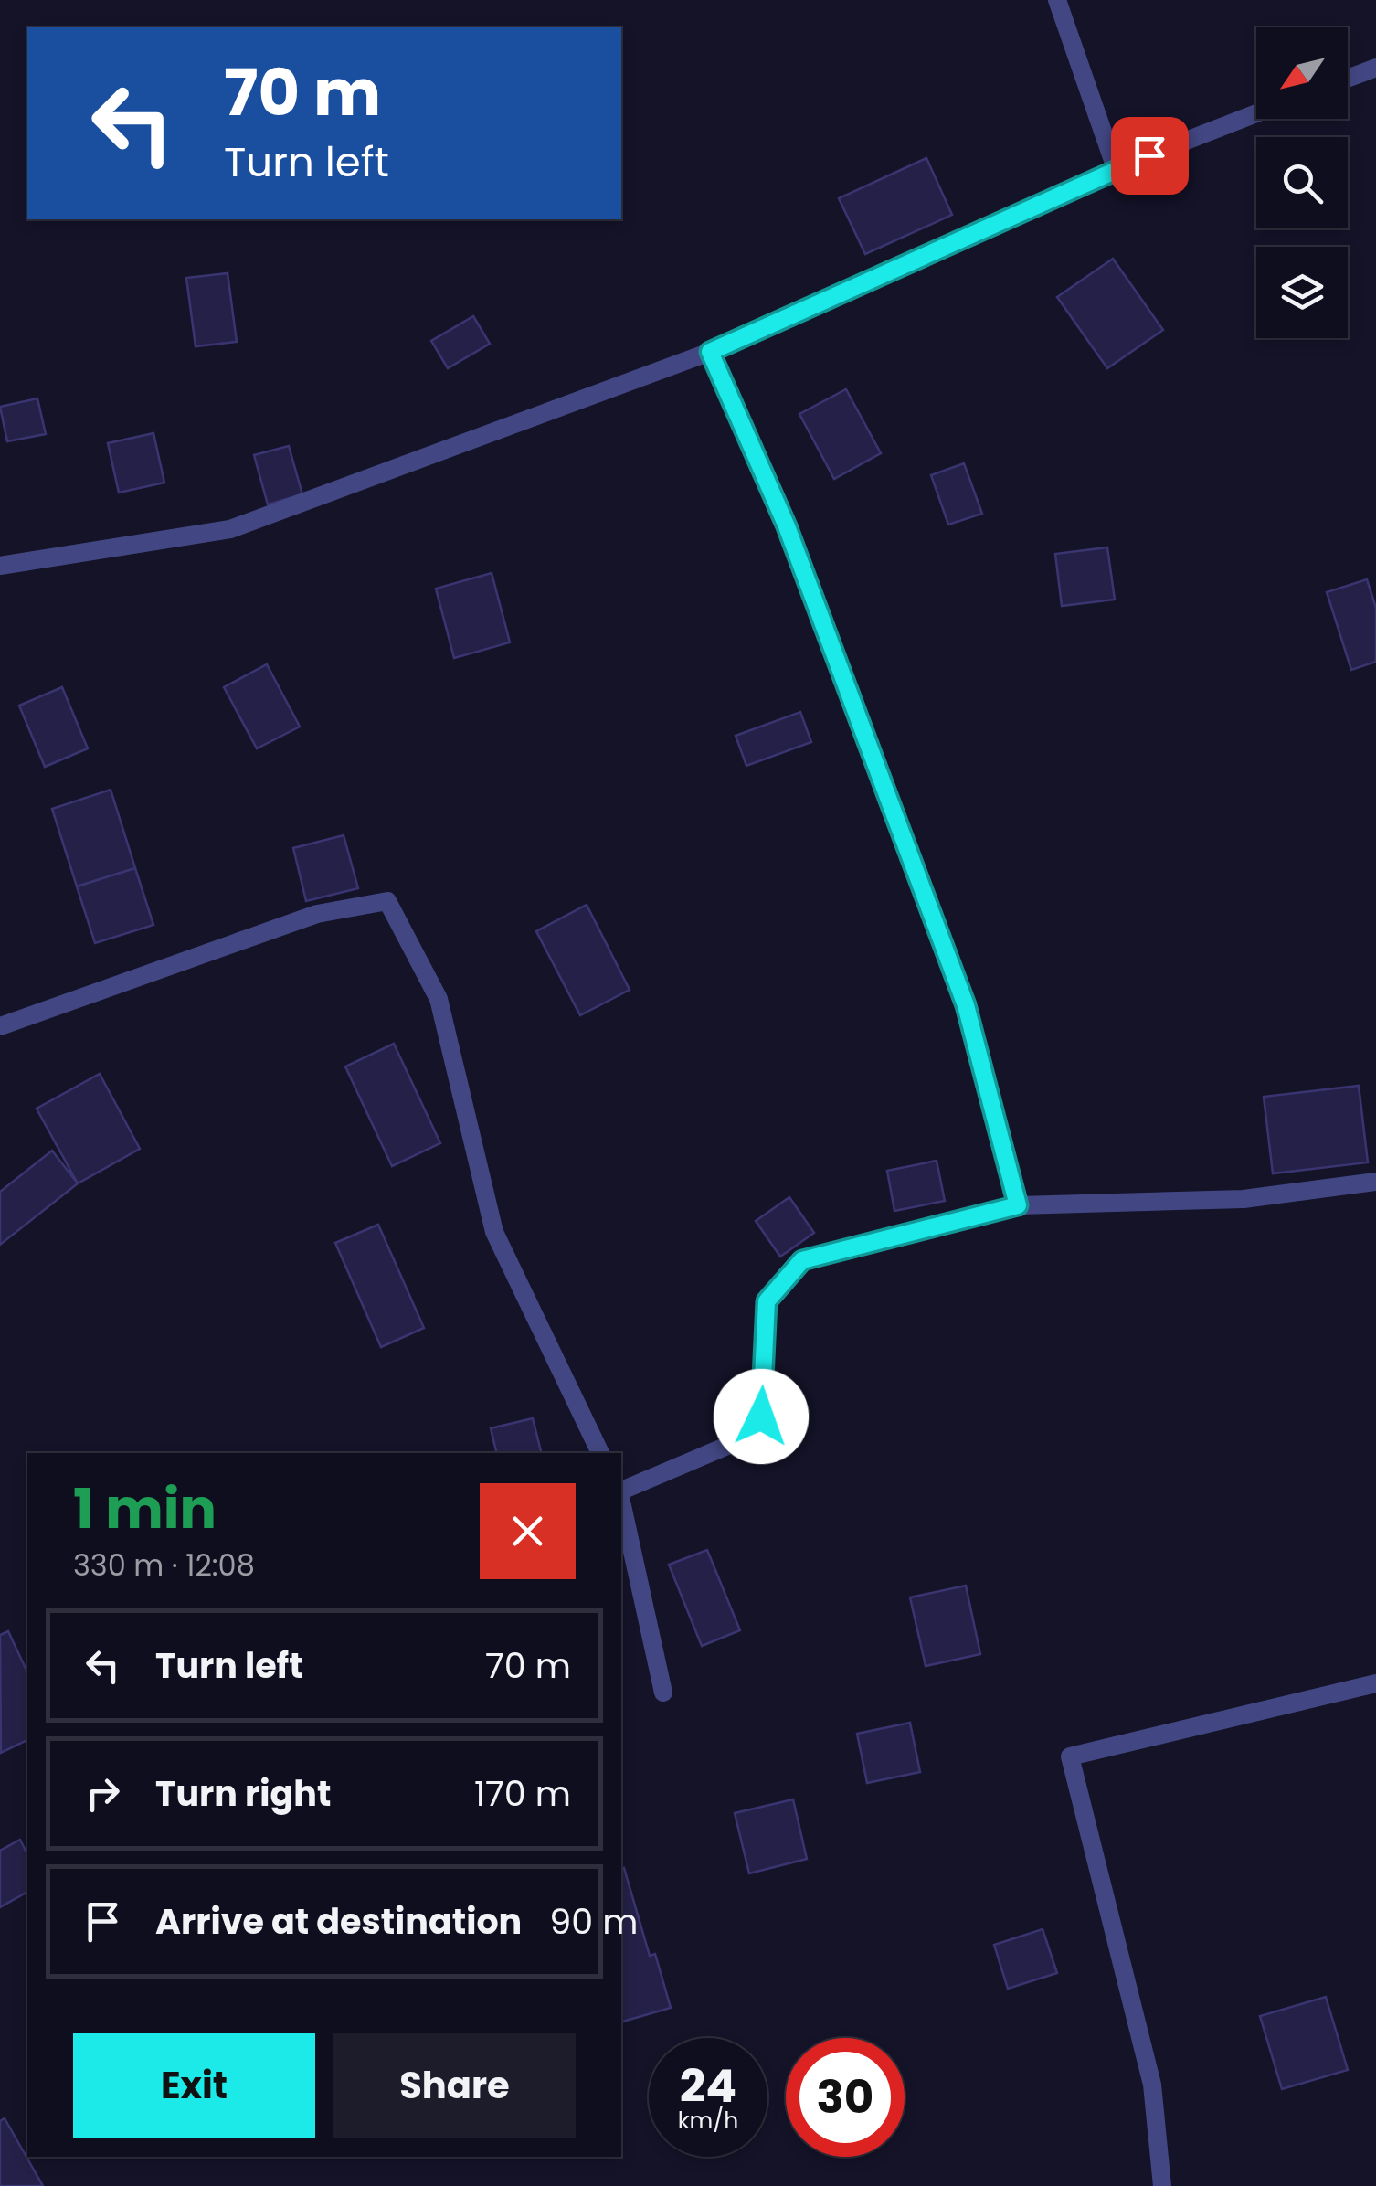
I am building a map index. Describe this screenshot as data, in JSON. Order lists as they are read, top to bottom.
{
  "north": "bottom left",
  "page": {
    "turn": ["70 m", "Turn left"],
    "heading": ["1 min", "330 m · 12:08"],
    "list": [
      {
        "name": "Turn left",
        "value": "70 m"
      },
      {
        "name": "Turn right",
        "value": "170 m"
      },
      {
        "name": "Arrive at destination",
        "value": "90 m"
      }
    ],
    "buttons": ["Exit", "Share"],
    "speed": "24 km/h",
    "limit": "30"
  }
}
